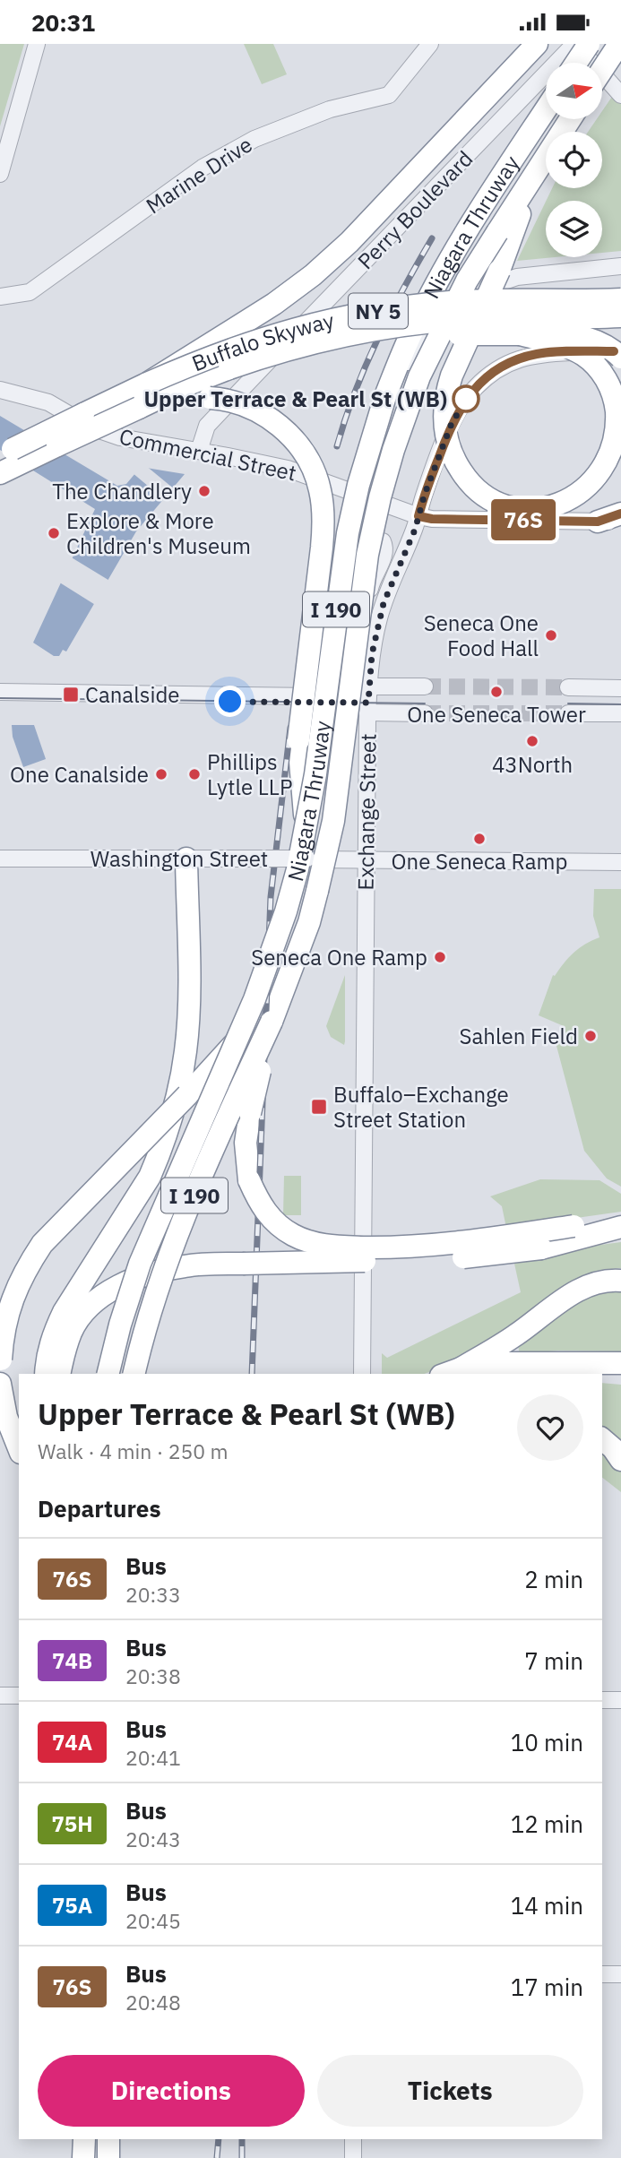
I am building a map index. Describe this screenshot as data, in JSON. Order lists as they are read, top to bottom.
{
  "streets": {
    "highway": [
      "Niagara Thruway",
      "NY 5",
      "Buffalo Skyway",
      "I 190"
    ],
    "street": [
      "Marine Drive",
      "Perry Boulevard",
      "Commercial Street",
      "Exchange Street",
      "Washington Street"
    ]
  },
  "crossings": [
    ["Perry Boulevard", "Commercial Street"],
    ["Commercial Street", "Exchange Street"],
    ["Exchange Street", "Washington Street"]
  ],
  "places": {
    "other": [
      "Upper Terrace & Pearl St (WB)",
      "The Chandlery",
      "Explore & More Children's Museum",
      "Seneca One Food Hall",
      "One Seneca Tower",
      "43North",
      "One Canalside",
      "Phillips Lytle LLP",
      "One Seneca Ramp",
      "Seneca One Ramp",
      "Sahlen Field"
    ],
    "transit": ["Canalside", "Buffalo–Exchange Street Station"]
  },
  "lines": ["bus line 76S"],
  "north": "right",
  "page": {
    "status": "20:31",
    "on_map": "76S",
    "heading": [
      ["Upper Terrace & Pearl St (WB)", "Walk · 4 min · 250 m"],
      "Departures"
    ],
    "list": [
      {
        "mark": "76S",
        "name": "Bus",
        "note": "20:33",
        "value": "2 min"
      },
      {
        "mark": "74B",
        "name": "Bus",
        "note": "20:38",
        "value": "7 min"
      },
      {
        "mark": "74A",
        "name": "Bus",
        "note": "20:41",
        "value": "10 min"
      },
      {
        "mark": "75H",
        "name": "Bus",
        "note": "20:43",
        "value": "12 min"
      },
      {
        "mark": "75A",
        "name": "Bus",
        "note": "20:45",
        "value": "14 min"
      },
      {
        "mark": "76S",
        "name": "Bus",
        "note": "20:48",
        "value": "17 min"
      }
    ],
    "buttons": ["Directions", "Tickets"]
  }
}
